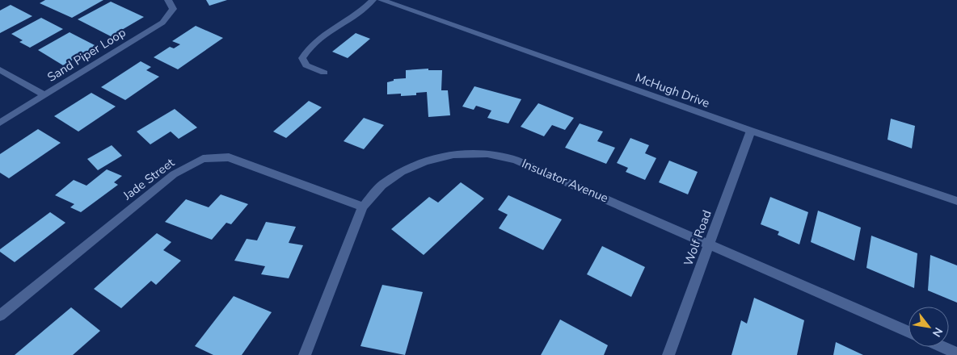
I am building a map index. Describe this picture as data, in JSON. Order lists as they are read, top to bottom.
{
  "streets": {
    "street": [
      "Sand Piper Loop",
      "McHugh Drive",
      "Jade Street",
      "Insulator Avenue",
      "Wolf Road"
    ]
  },
  "crossings": [
    ["McHugh Drive", "Wolf Road"],
    ["Jade Street", "Insulator Avenue"],
    ["Insulator Avenue", "Wolf Road"]
  ],
  "north": "bottom right"
}
